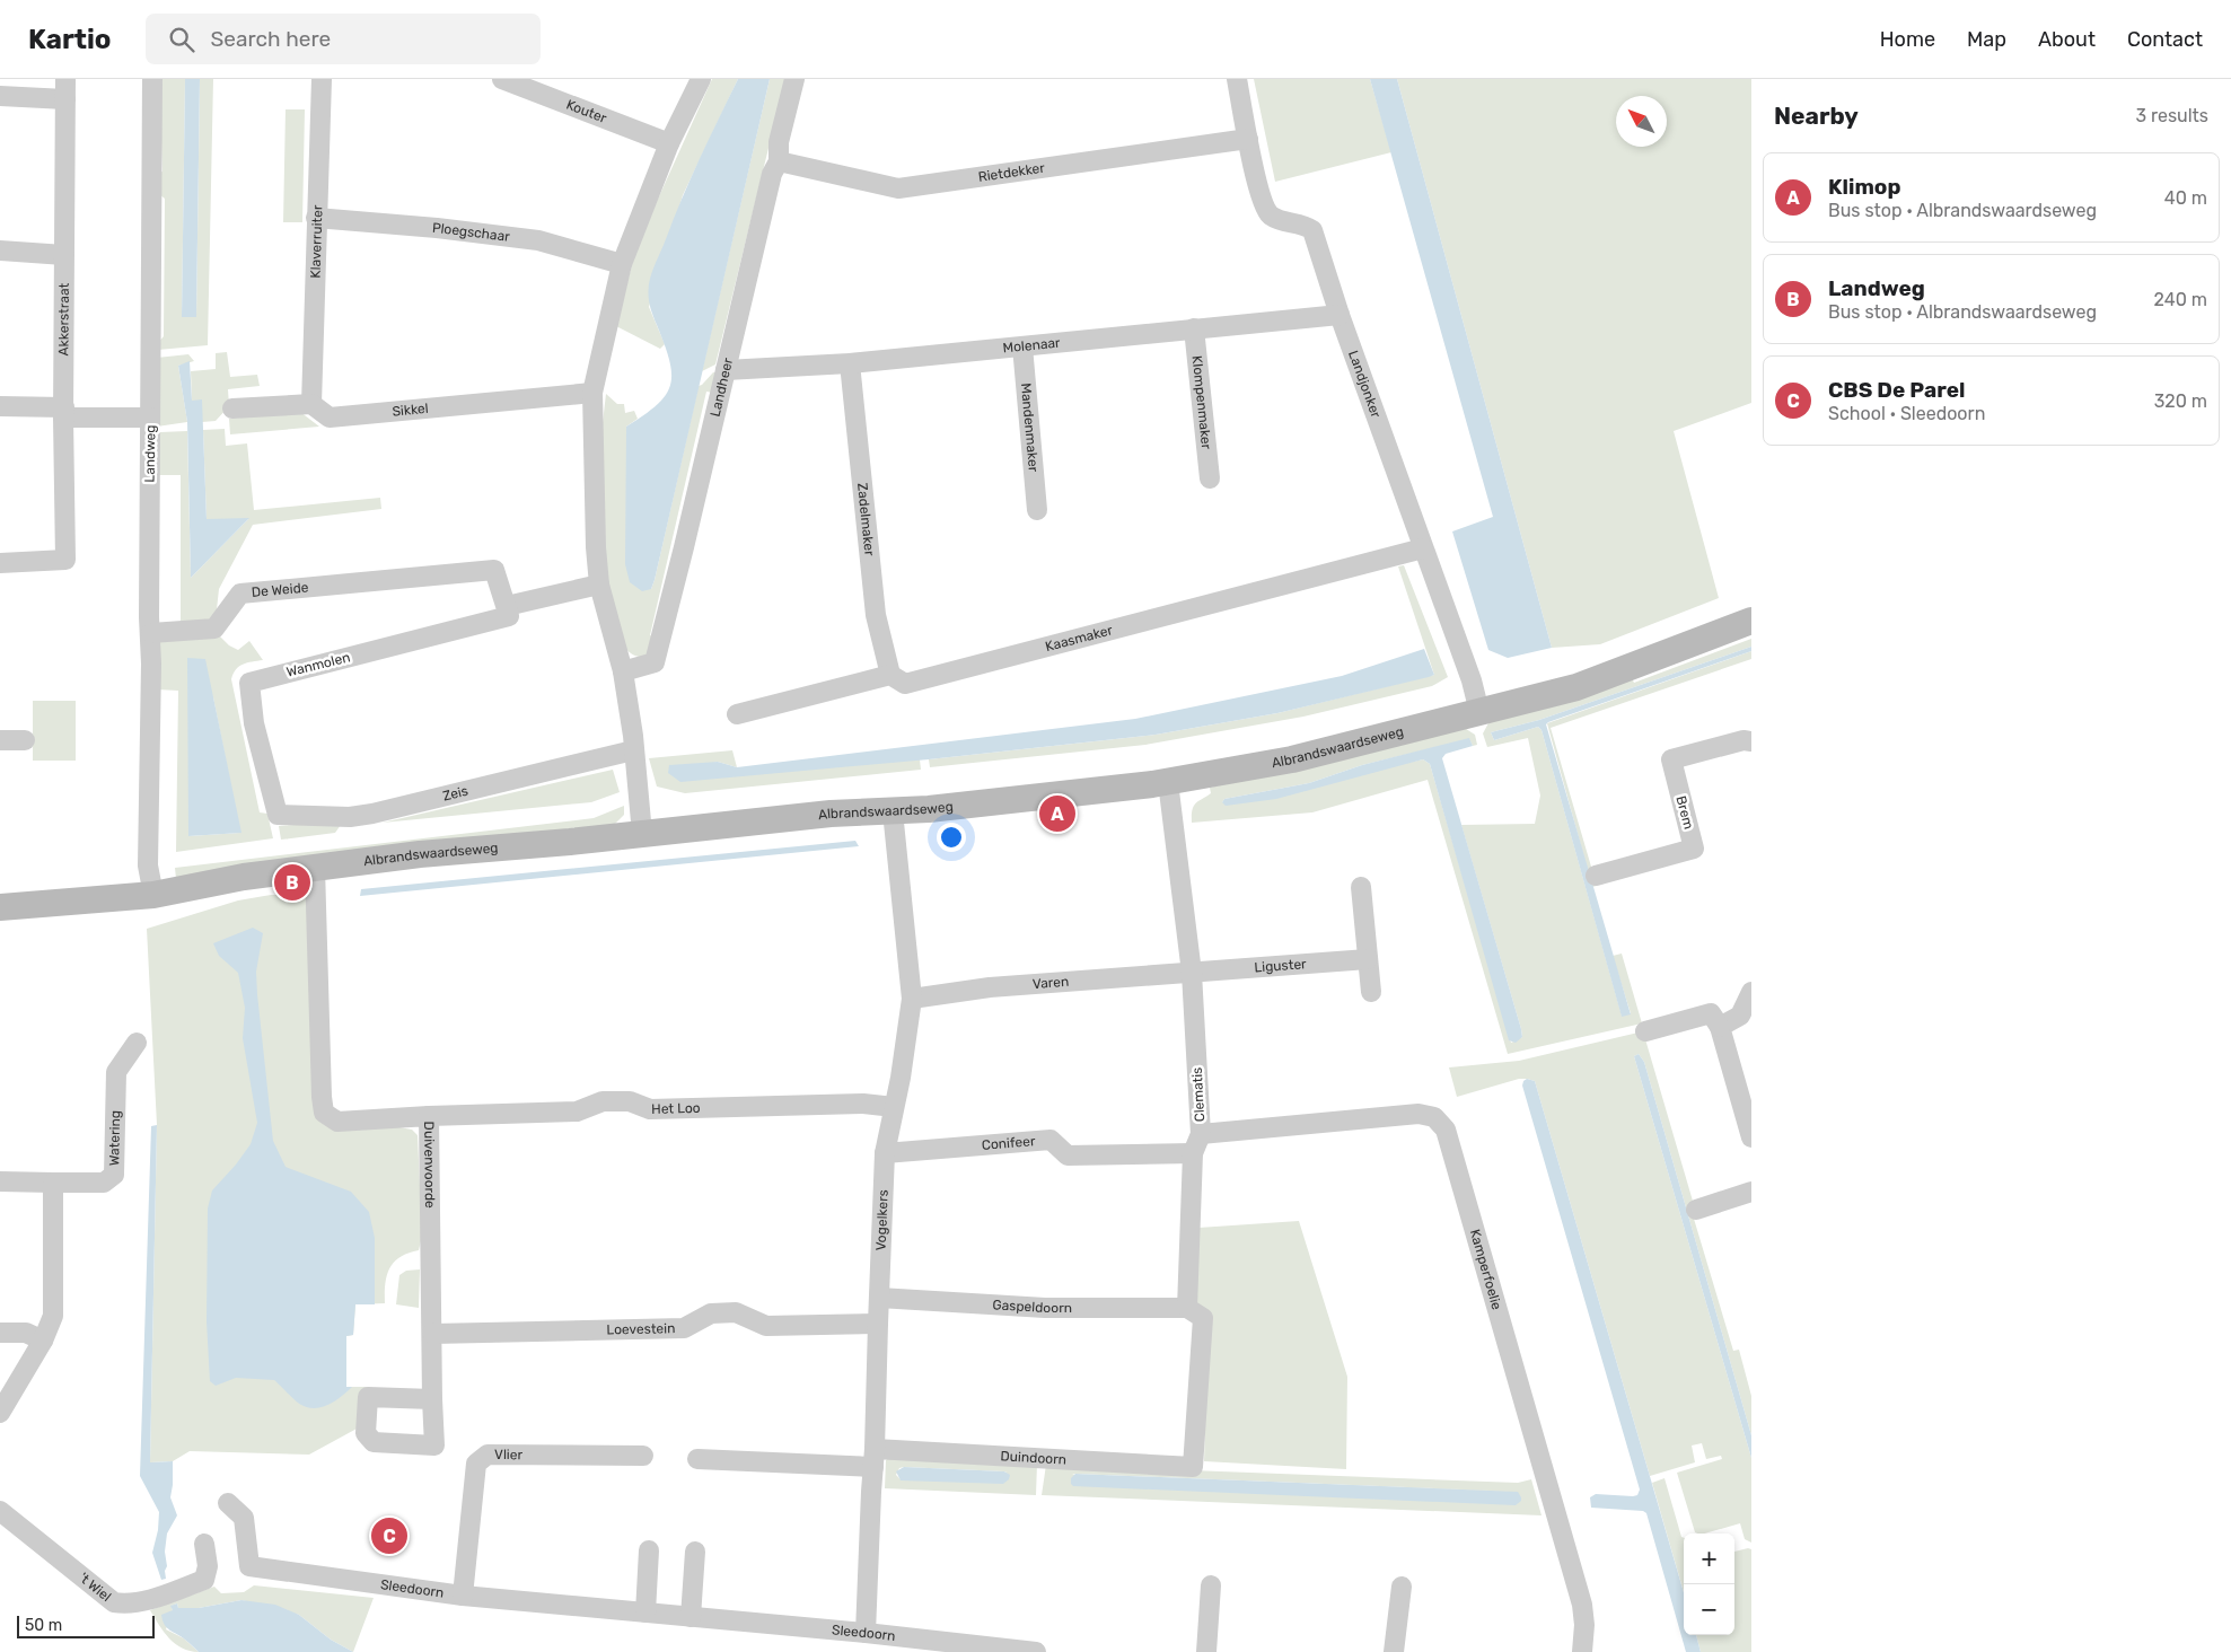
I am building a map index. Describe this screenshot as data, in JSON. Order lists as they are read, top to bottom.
{
  "streets": {
    "street": [
      "Kouter",
      "Rietdekker",
      "Ploegschaar",
      "Klaverruiter",
      "Akkerstraat",
      "Molenaar",
      "Landjonker",
      "Landheer",
      "Klompenmaker",
      "Sikkel",
      "Mandenmaker",
      "Landweg",
      "Zadelmaker",
      "De Weide",
      "Kaasmaker",
      "Wanmolen",
      "Albrandswaardseweg",
      "Zeis",
      "Brem",
      "Liguster",
      "Varen",
      "Clematis",
      "Het Loo",
      "Watering",
      "Conifeer",
      "Duivenvoorde",
      "Vogelkers",
      "Kamperfoelie",
      "Gaspeldoorn",
      "Loevestein",
      "Vlier",
      "Duindoorn",
      "'t Wiel",
      "Sleedoorn"
    ]
  },
  "crossings": [
    ["Rietdekker", "Landjonker"],
    ["Rietdekker", "Landheer"],
    ["Ploegschaar", "Klaverruiter"],
    ["Klaverruiter", "Sikkel"],
    ["Akkerstraat", "Landweg"],
    ["Molenaar", "Landjonker"],
    ["Molenaar", "Landheer"],
    ["Molenaar", "Klompenmaker"],
    ["Molenaar", "Mandenmaker"],
    ["Molenaar", "Zadelmaker"],
    ["Landjonker", "Kaasmaker"],
    ["Landjonker", "Albrandswaardseweg"],
    ["Landweg", "De Weide"],
    ["Landweg", "Albrandswaardseweg"],
    ["Zadelmaker", "Kaasmaker"],
    ["De Weide", "Wanmolen"],
    ["Wanmolen", "Zeis"],
    ["Albrandswaardseweg", "Clematis"],
    ["Albrandswaardseweg", "Duivenvoorde"],
    ["Albrandswaardseweg", "Vogelkers"],
    ["Liguster", "Varen"],
    ["Liguster", "Clematis"],
    ["Varen", "Clematis"],
    ["Varen", "Vogelkers"],
    ["Clematis", "Conifeer"],
    ["Clematis", "Kamperfoelie"],
    ["Clematis", "Gaspeldoorn"],
    ["Clematis", "Duindoorn"],
    ["Het Loo", "Duivenvoorde"],
    ["Het Loo", "Vogelkers"],
    ["Conifeer", "Vogelkers"],
    ["Duivenvoorde", "Loevestein"],
    ["Vogelkers", "Gaspeldoorn"],
    ["Vogelkers", "Loevestein"],
    ["Vogelkers", "Duindoorn"],
    ["Vogelkers", "Sleedoorn"],
    ["Gaspeldoorn", "Duindoorn"],
    ["Vlier", "Sleedoorn"]
  ],
  "scale_bar": "50 m",
  "north": "top left",
  "page": {
    "header": "Kartio",
    "search": "Search here",
    "nav": [
      "Home",
      "Map",
      "About",
      "Contact"
    ],
    "heading": ["Nearby", "3 results"],
    "list": [
      {
        "mark": "A",
        "name": "Klimop",
        "note": "Bus stop · Albrandswaardseweg",
        "value": "40 m"
      },
      {
        "mark": "B",
        "name": "Landweg",
        "note": "Bus stop · Albrandswaardseweg",
        "value": "240 m"
      },
      {
        "mark": "C",
        "name": "CBS De Parel",
        "note": "School · Sleedoorn",
        "value": "320 m"
      }
    ],
    "pins": ["A", "B", "C"],
    "map_buttons": ["+", "−"],
    "scale": "50 m"
  }
}
